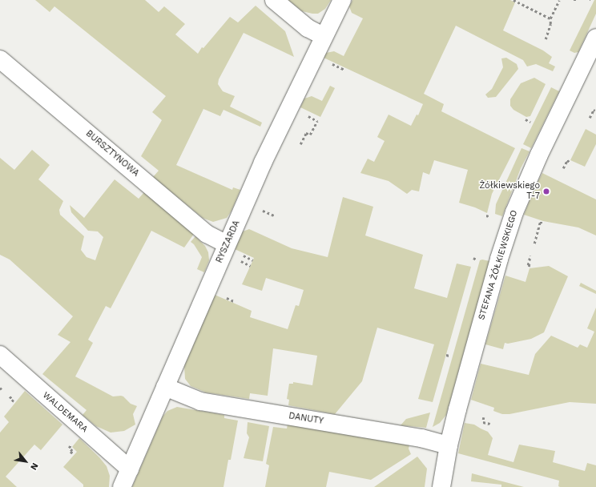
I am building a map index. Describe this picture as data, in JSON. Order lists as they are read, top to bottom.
{
  "streets": {
    "street": [
      "BURSZTYNOWA",
      "RYSZARDA",
      "STEFANA ŻÓŁKIEWSKIEGO",
      "WALDEMARA",
      "DANUTY"
    ]
  },
  "crossings": [
    ["BURSZTYNOWA", "RYSZARDA"],
    ["RYSZARDA", "WALDEMARA"],
    ["RYSZARDA", "DANUTY"],
    ["STEFANA ŻÓŁKIEWSKIEGO", "DANUTY"]
  ],
  "places": ["Żółkiewskiego T-7"],
  "north": "bottom right"
}
